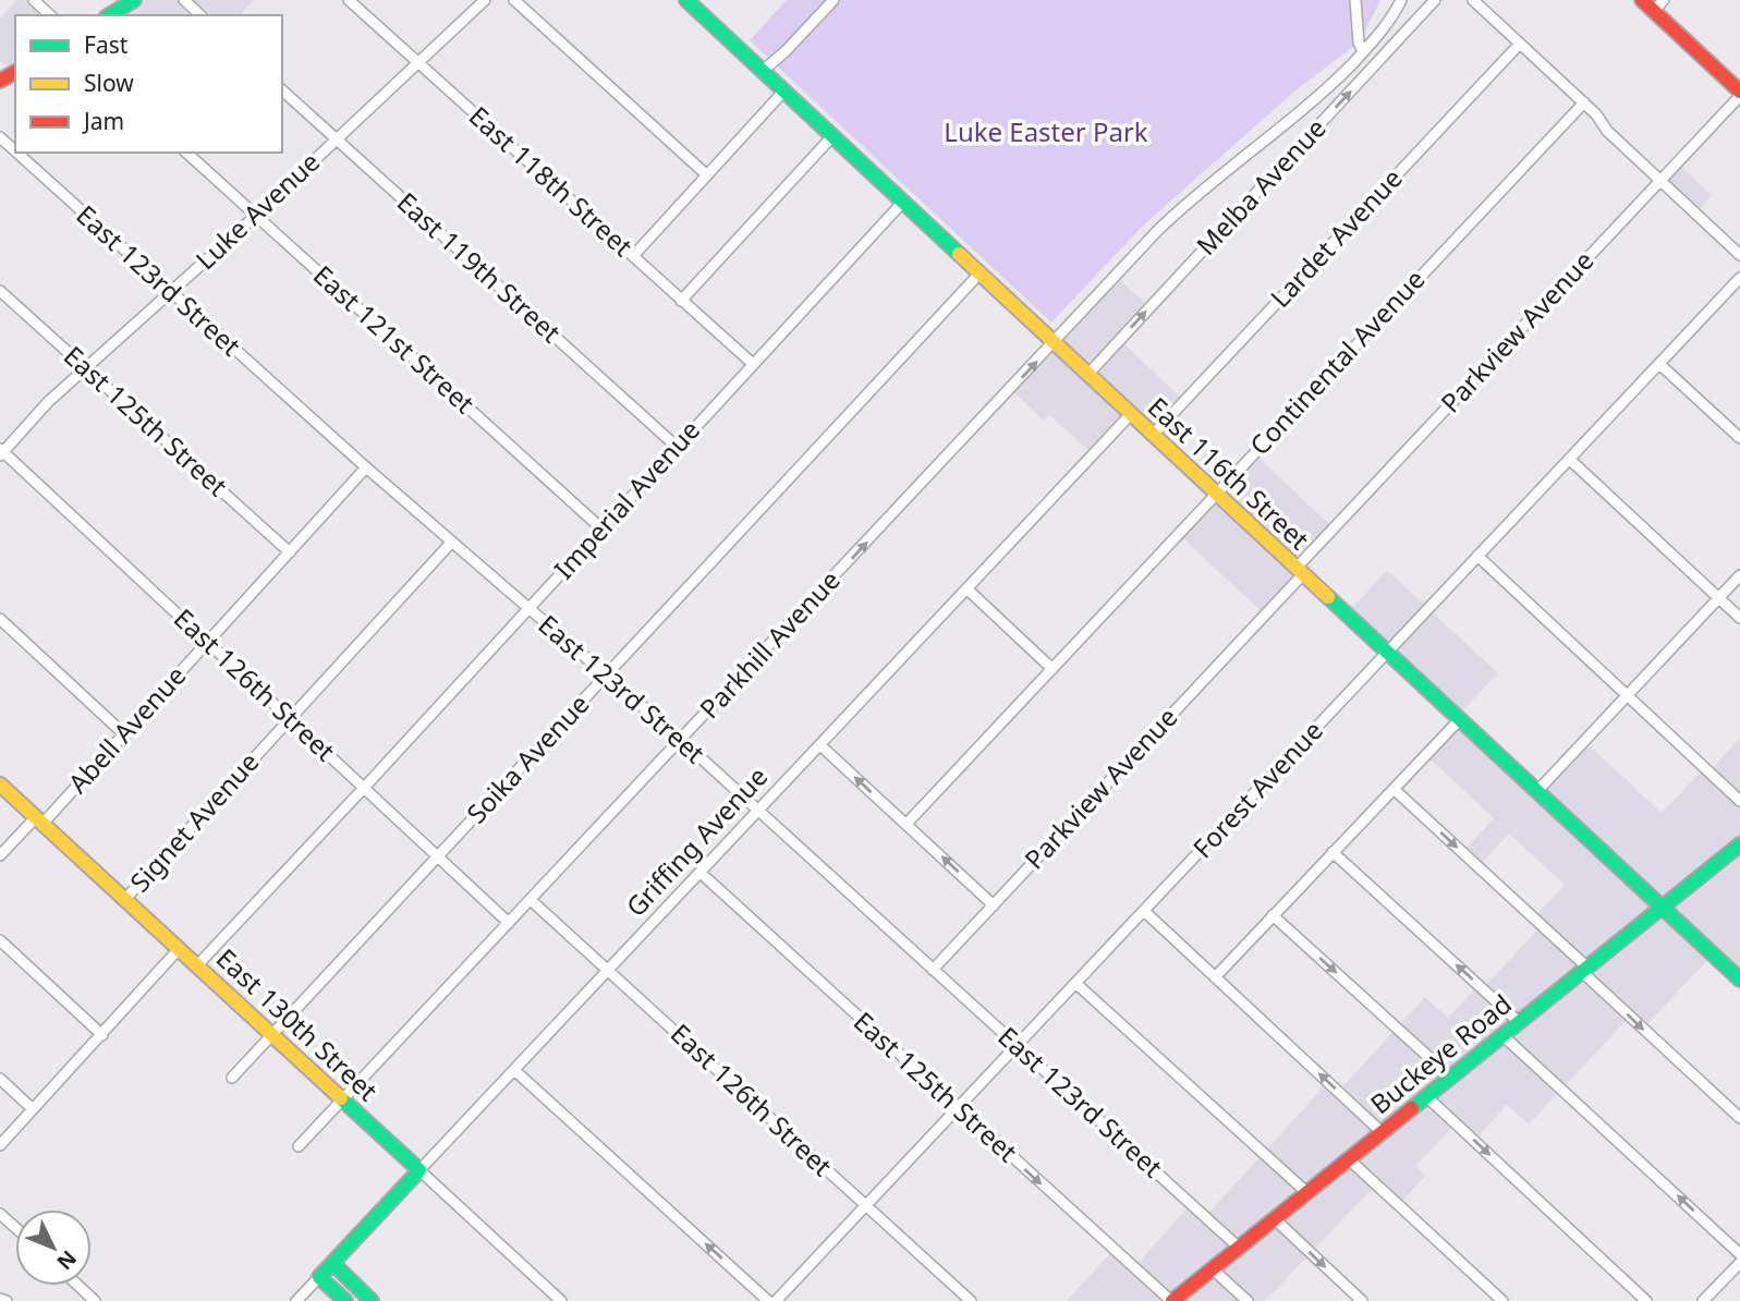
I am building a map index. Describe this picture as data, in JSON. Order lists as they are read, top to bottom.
{
  "streets": {
    "street": [
      "East 118th Street",
      "Melba Avenue",
      "Luke Avenue",
      "Lardet Avenue",
      "East 119th Street",
      "East 123rd Street",
      "Parkview Avenue",
      "East 121st Street",
      "Continental Avenue",
      "East 125th Street",
      "East 116th Street",
      "Imperial Avenue",
      "Parkhill Avenue",
      "East 126th Street",
      "Abell Avenue",
      "Soika Avenue",
      "Forest Avenue",
      "Signet Avenue",
      "Griffing Avenue",
      "East 130th Street",
      "Buckeye Road"
    ]
  },
  "crossings": [
    ["East 118th Street", "Luke Avenue"],
    ["East 118th Street", "Imperial Avenue"],
    ["Melba Avenue", "East 116th Street"],
    ["Luke Avenue", "East 119th Street"],
    ["Luke Avenue", "East 123rd Street"],
    ["Luke Avenue", "East 121st Street"],
    ["Luke Avenue", "East 125th Street"],
    ["Luke Avenue", "East 126th Street"],
    ["Lardet Avenue", "East 116th Street"],
    ["East 119th Street", "Imperial Avenue"],
    ["East 123rd Street", "Parkview Avenue"],
    ["East 123rd Street", "Imperial Avenue"],
    ["East 123rd Street", "Parkhill Avenue"],
    ["East 123rd Street", "Abell Avenue"],
    ["East 123rd Street", "Soika Avenue"],
    ["East 123rd Street", "Forest Avenue"],
    ["East 123rd Street", "Signet Avenue"],
    ["East 123rd Street", "Griffing Avenue"],
    ["East 123rd Street", "Buckeye Road"],
    ["Parkview Avenue", "East 116th Street"],
    ["East 121st Street", "Imperial Avenue"],
    ["Continental Avenue", "East 116th Street"],
    ["East 125th Street", "Abell Avenue"],
    ["East 125th Street", "Forest Avenue"],
    ["East 125th Street", "Griffing Avenue"],
    ["East 125th Street", "Buckeye Road"],
    ["East 116th Street", "Imperial Avenue"],
    ["East 116th Street", "Parkhill Avenue"],
    ["East 116th Street", "Soika Avenue"],
    ["East 116th Street", "Forest Avenue"],
    ["East 116th Street", "Griffing Avenue"],
    ["East 116th Street", "Buckeye Road"],
    ["Imperial Avenue", "East 126th Street"],
    ["Imperial Avenue", "East 130th Street"],
    ["Parkhill Avenue", "East 126th Street"],
    ["Parkhill Avenue", "East 130th Street"],
    ["East 126th Street", "Abell Avenue"],
    ["East 126th Street", "Soika Avenue"],
    ["East 126th Street", "Forest Avenue"],
    ["East 126th Street", "Signet Avenue"],
    ["East 126th Street", "Griffing Avenue"],
    ["Abell Avenue", "East 130th Street"],
    ["Soika Avenue", "East 130th Street"],
    ["Signet Avenue", "East 130th Street"],
    ["Griffing Avenue", "East 130th Street"]
  ],
  "one_way": ["Melba Avenue"],
  "parks": ["Luke Easter Park"],
  "legend": ["Fast", "Slow", "Jam"],
  "north": "bottom right"
}
